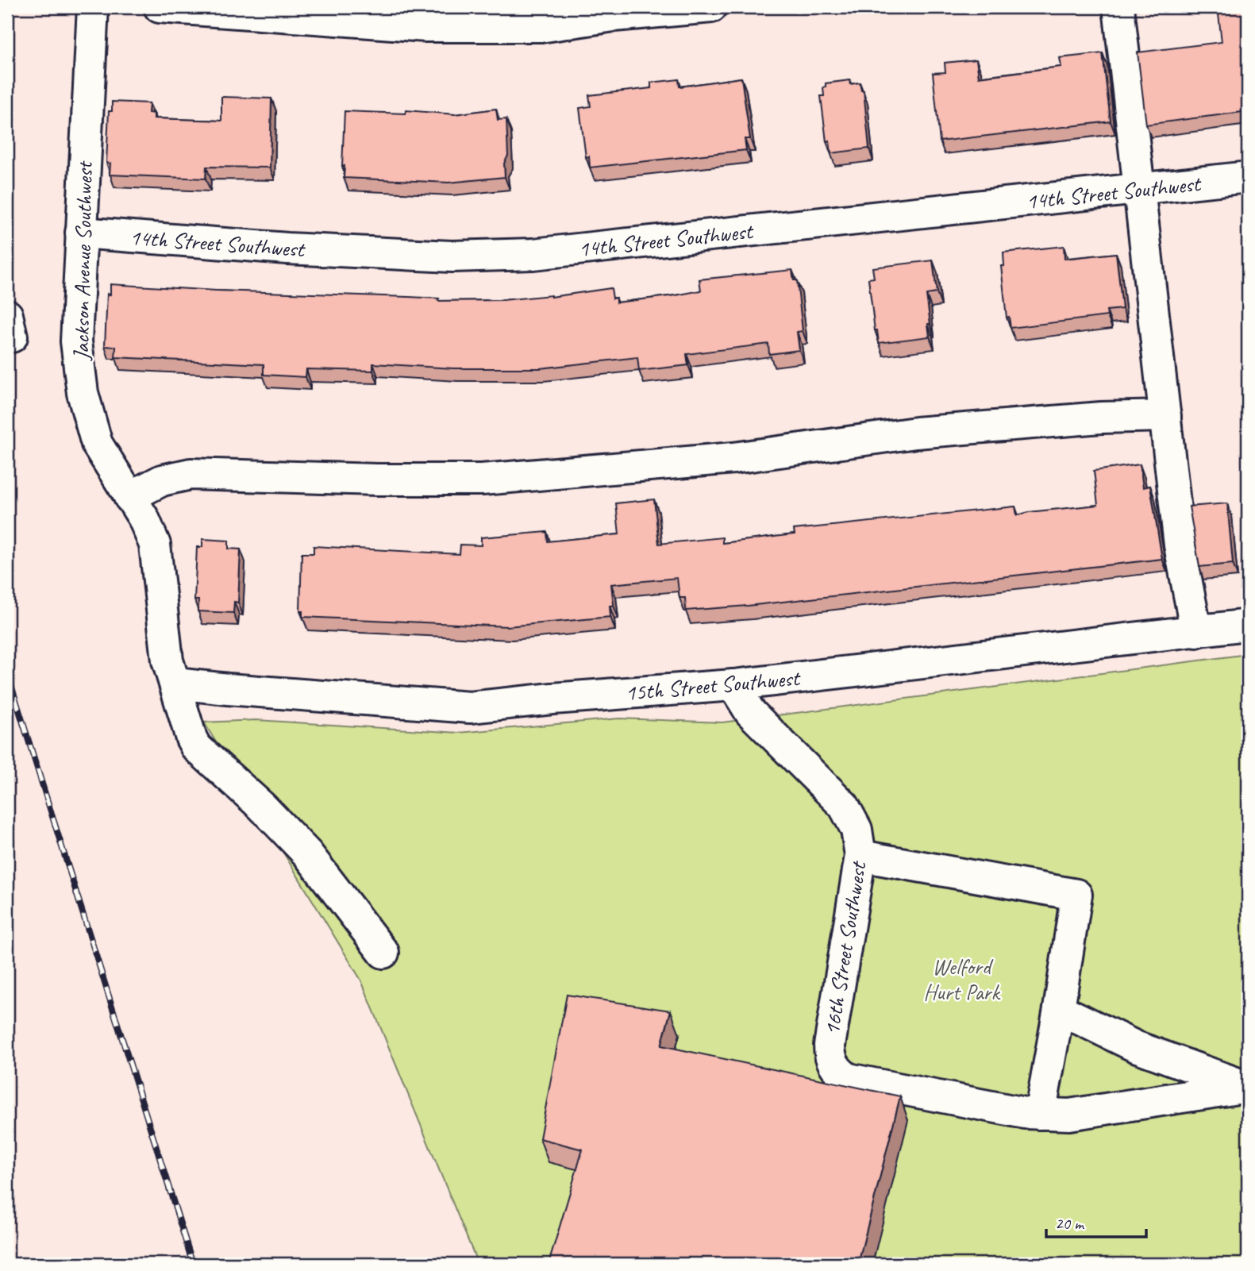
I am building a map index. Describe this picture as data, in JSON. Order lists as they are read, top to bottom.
{
  "streets": {
    "street": [
      "14th Street Southwest",
      "Jackson Avenue Southwest",
      "15th Street Southwest",
      "16th Street Southwest"
    ]
  },
  "crossings": [
    ["14th Street Southwest", "Jackson Avenue Southwest"],
    ["Jackson Avenue Southwest", "15th Street Southwest"],
    ["15th Street Southwest", "16th Street Southwest"]
  ],
  "parks": ["Welford Hurt Park"],
  "scale_bar": "20 m"
}
